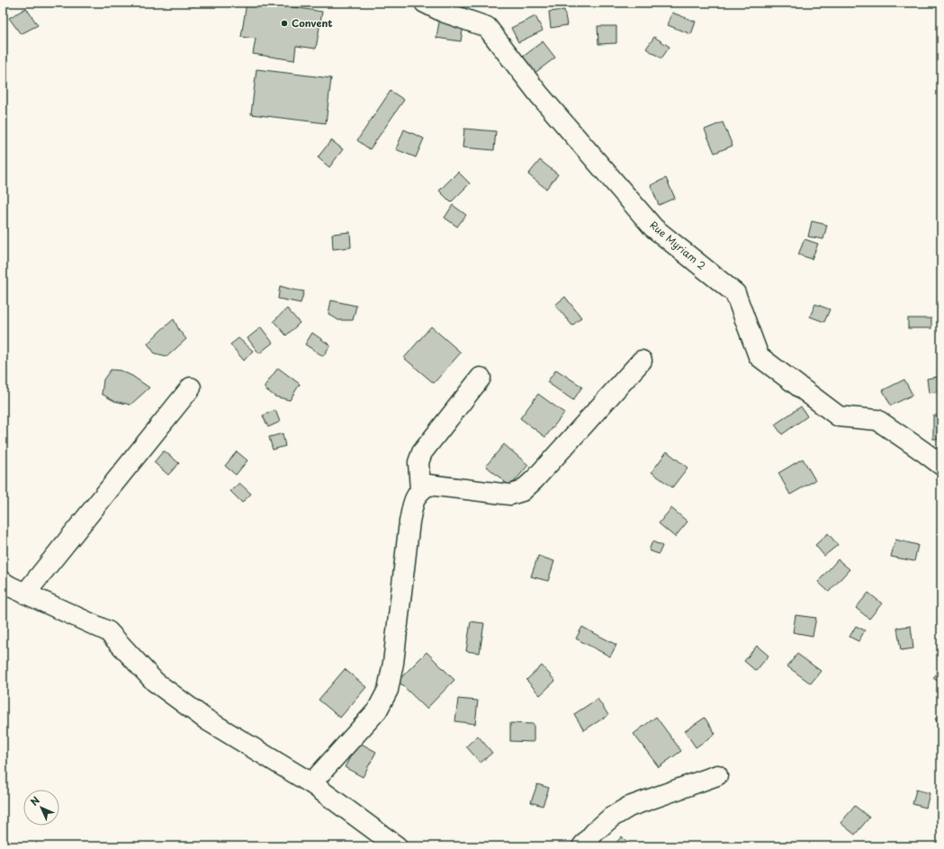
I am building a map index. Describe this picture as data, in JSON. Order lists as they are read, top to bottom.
{
  "streets": {
    "street": ["Rue Myriam 2"]
  },
  "places": ["Convent"],
  "north": "top left"
}
